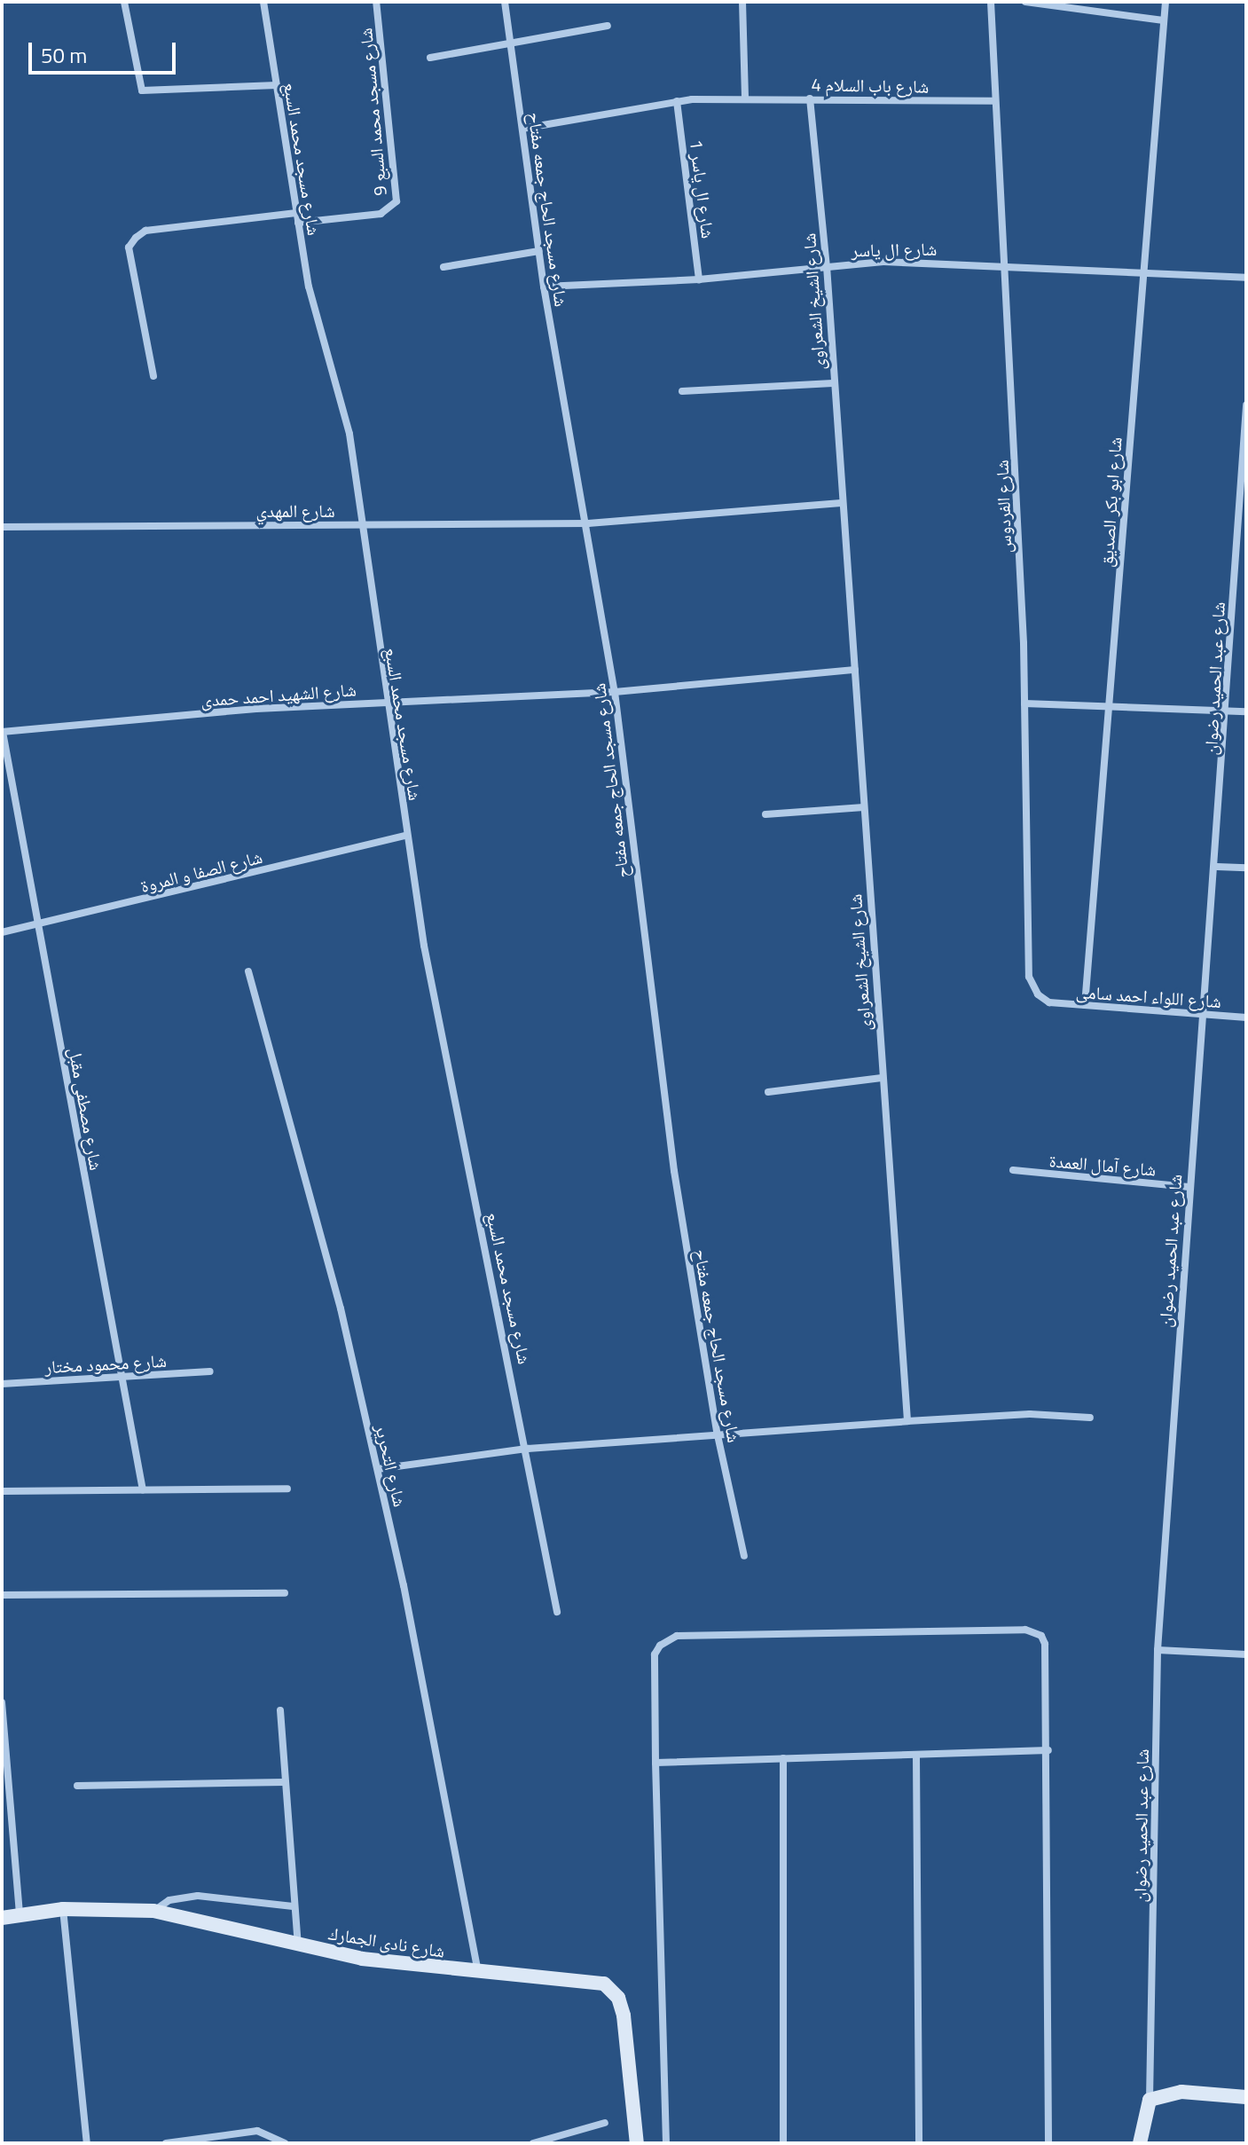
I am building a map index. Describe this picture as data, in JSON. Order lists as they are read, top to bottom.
{
  "streets": {
    "street": [
      "شارع باب السلام 4",
      "شارع مسجد محمد السبع 9",
      "شارع مسجد محمد السبع",
      "شارع ال ياسر 1",
      "شارع مسجد الحاج جمعه مفتاح",
      "شارع ال ياسر",
      "شارع الشيخ الشعراوى",
      "شارع ابو بكر الصديق",
      "شارع الفردوس",
      "شارع المهدي",
      "شارع عبد الحميد رضوان",
      "شارع الشهيد احمد حمدى",
      "شارع الصفا و المروة",
      "شارع اللواء احمد سامى",
      "شارع مصطفى مقبل",
      "شارع آمال العمدة",
      "شارع محمود مختار",
      "شارع التحرير",
      "شارع نادى الجمارك"
    ]
  },
  "crossings": [
    ["شارع باب السلام 4", "شارع ال ياسر 1"],
    ["شارع باب السلام 4", "شارع مسجد الحاج جمعه مفتاح"],
    ["شارع باب السلام 4", "شارع الشيخ الشعراوى"],
    ["شارع باب السلام 4", "شارع الفردوس"],
    ["شارع مسجد محمد السبع 9", "شارع مسجد محمد السبع"],
    ["شارع مسجد محمد السبع", "شارع المهدي"],
    ["شارع مسجد محمد السبع", "شارع الشهيد احمد حمدى"],
    ["شارع مسجد محمد السبع", "شارع الصفا و المروة"],
    ["شارع ال ياسر 1", "شارع ال ياسر"],
    ["شارع مسجد الحاج جمعه مفتاح", "شارع ال ياسر"],
    ["شارع مسجد الحاج جمعه مفتاح", "شارع المهدي"],
    ["شارع مسجد الحاج جمعه مفتاح", "شارع الشهيد احمد حمدى"],
    ["شارع ال ياسر", "شارع الشيخ الشعراوى"],
    ["شارع ال ياسر", "شارع ابو بكر الصديق"],
    ["شارع ال ياسر", "شارع الفردوس"],
    ["شارع الشيخ الشعراوى", "شارع الشهيد احمد حمدى"],
    ["شارع ابو بكر الصديق", "شارع اللواء احمد سامى"],
    ["شارع الفردوس", "شارع اللواء احمد سامى"],
    ["شارع عبد الحميد رضوان", "شارع اللواء احمد سامى"],
    ["شارع عبد الحميد رضوان", "شارع آمال العمدة"],
    ["شارع الشهيد احمد حمدى", "شارع مصطفى مقبل"],
    ["شارع الصفا و المروة", "شارع مصطفى مقبل"],
    ["شارع مصطفى مقبل", "شارع محمود مختار"],
    ["شارع التحرير", "شارع نادى الجمارك"]
  ],
  "scale_bar": "50 m"
}
